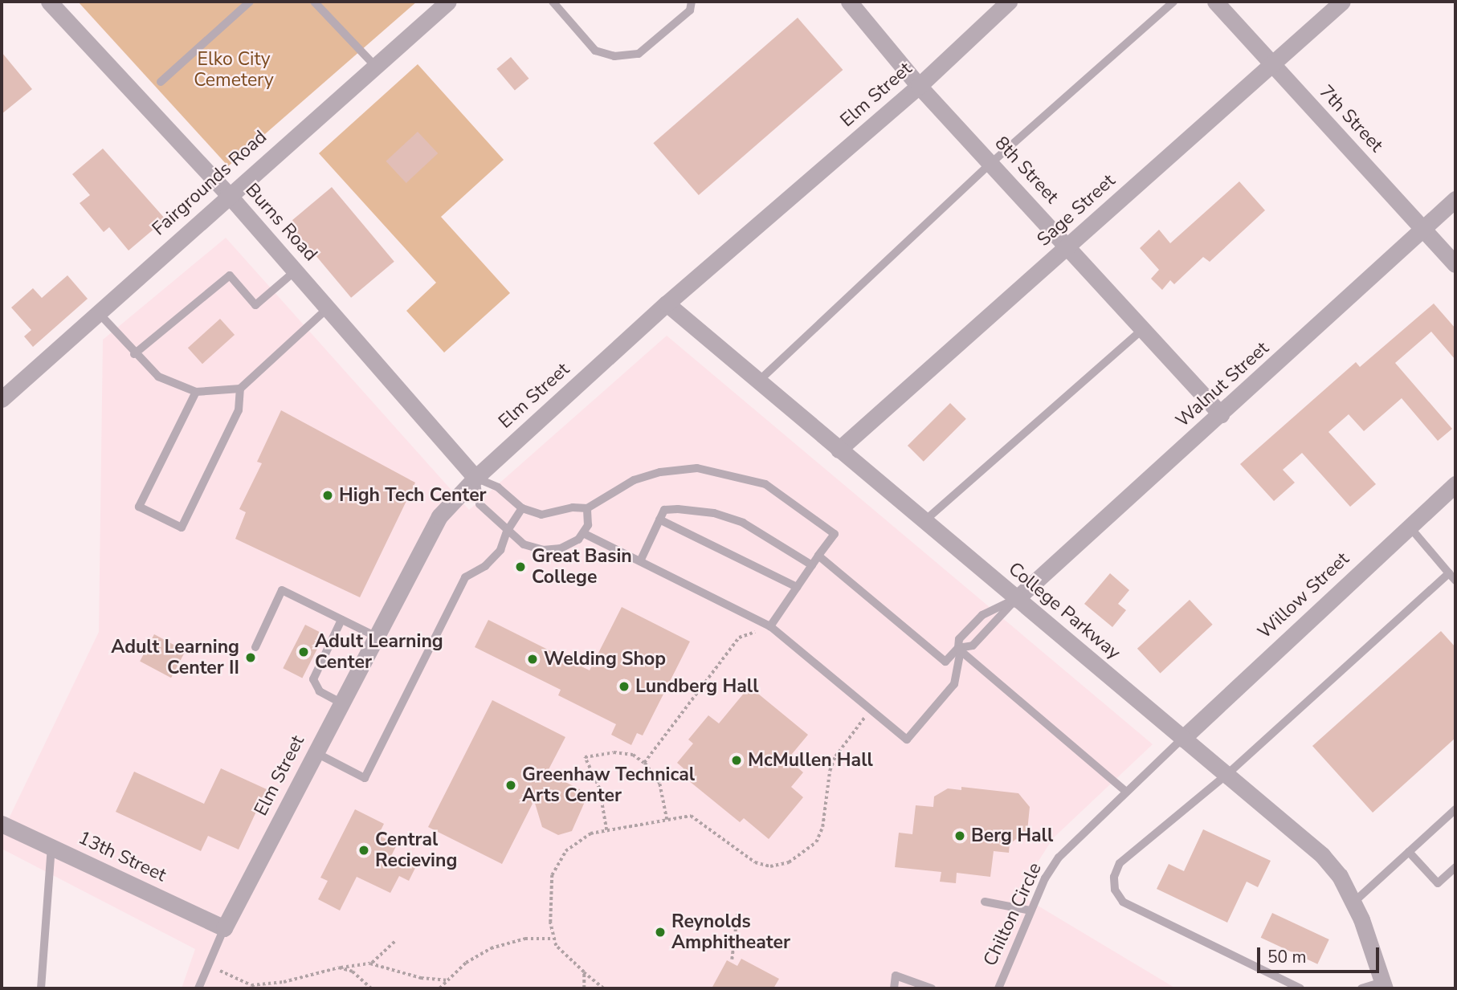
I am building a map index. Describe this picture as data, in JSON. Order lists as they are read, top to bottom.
{
  "streets": {
    "street": [
      "Elm Street",
      "7th Street",
      "8th Street",
      "Fairgrounds Road",
      "Sage Street",
      "Burns Road",
      "Walnut Street",
      "Willow Street",
      "College Parkway",
      "13th Street"
    ],
    "lane": ["Chilton Circle"]
  },
  "crossings": [
    ["Elm Street", "8th Street"],
    ["Elm Street", "Burns Road"],
    ["Elm Street", "College Parkway"],
    ["Elm Street", "13th Street"],
    ["7th Street", "Sage Street"],
    ["7th Street", "Walnut Street"],
    ["8th Street", "Sage Street"],
    ["8th Street", "Walnut Street"],
    ["Fairgrounds Road", "Burns Road"],
    ["Sage Street", "College Parkway"],
    ["Walnut Street", "College Parkway"],
    ["Willow Street", "College Parkway"],
    ["Willow Street", "Chilton Circle"],
    ["College Parkway", "Chilton Circle"]
  ],
  "parks": ["Elko City Cemetery"],
  "places": [
    "High Tech Center",
    "Great Basin College",
    "Adult Learning Center",
    "Adult Learning Center II",
    "Welding Shop",
    "Lundberg Hall",
    "McMullen Hall",
    "Greenhaw Technical Arts Center",
    "Berg Hall",
    "Central Recieving",
    "Reynolds Amphitheater"
  ],
  "scale_bar": "50 m"
}
